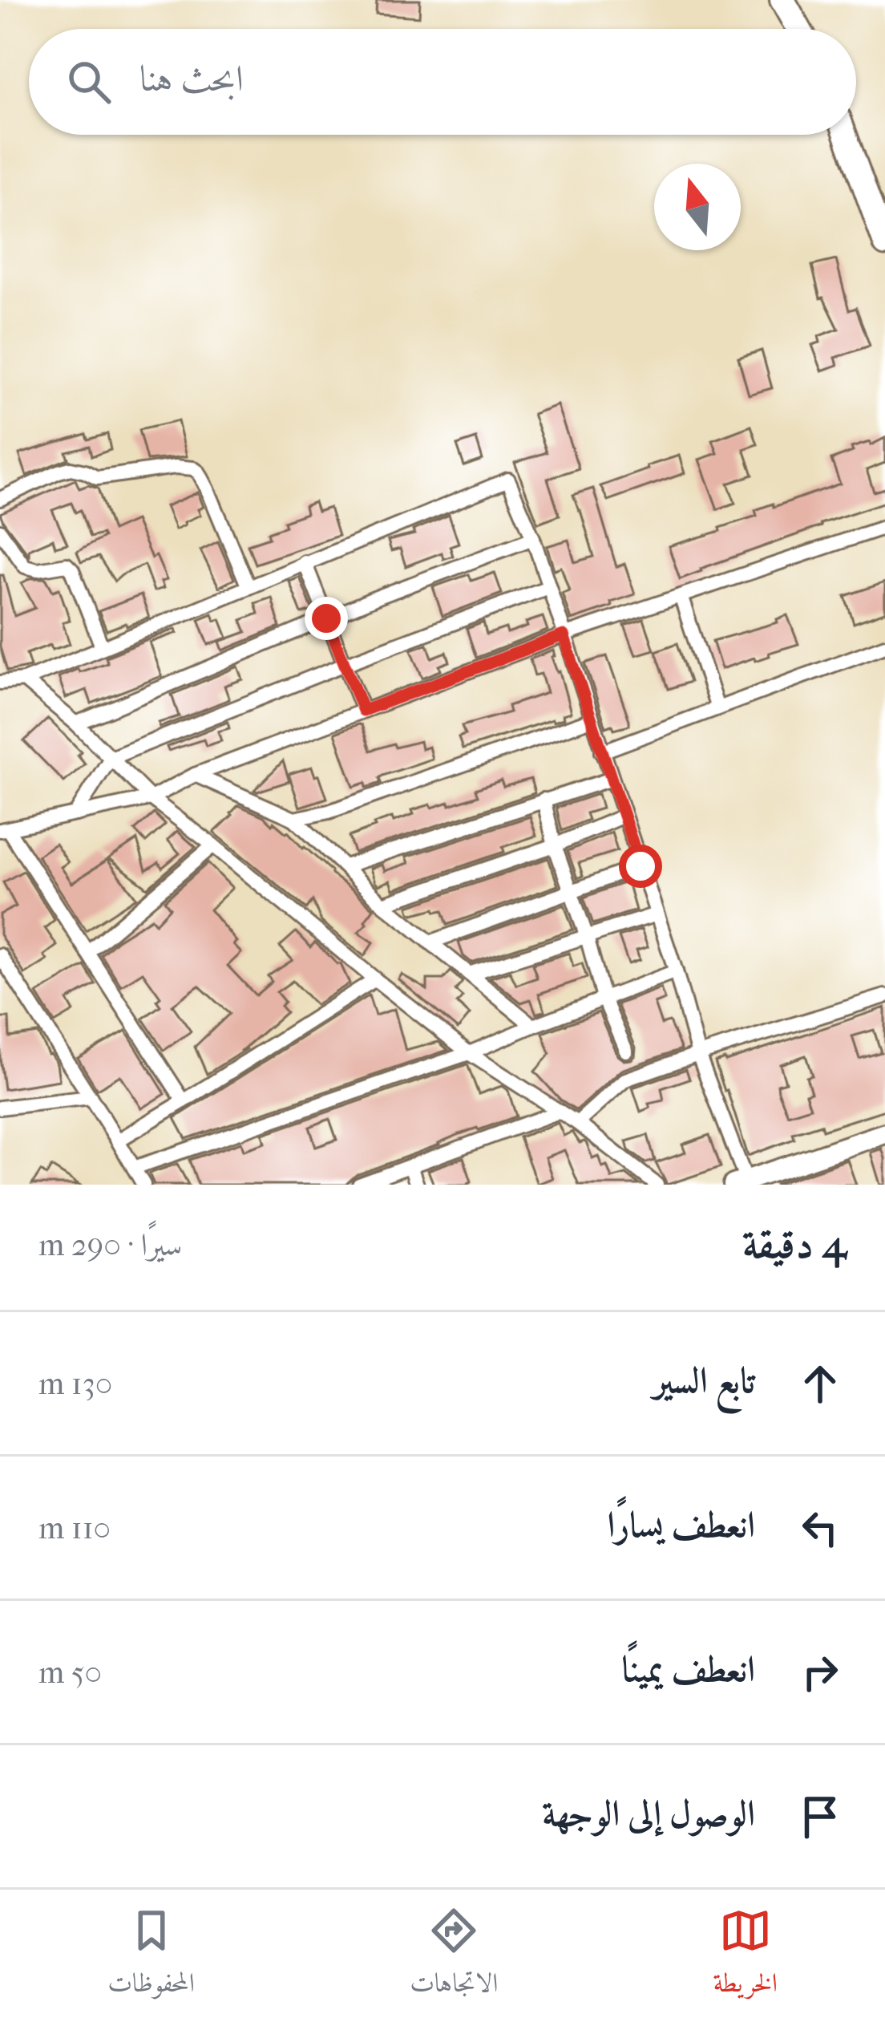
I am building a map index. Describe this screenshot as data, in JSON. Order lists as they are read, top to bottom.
{
  "north": "top",
  "page": {
    "search": "ابحث هنا",
    "heading": ["4 دقيقة", "سيرًا · 290 m"],
    "list": [
      ["تابع السير", "130 m"],
      ["انعطف يسارًا", "110 m"],
      ["انعطف يمينًا", "50 m"],
      "الوصول إلى الوجهة"
    ],
    "nav": ["الخريطة", "الاتجاهات", "المحفوظات"]
  }
}
